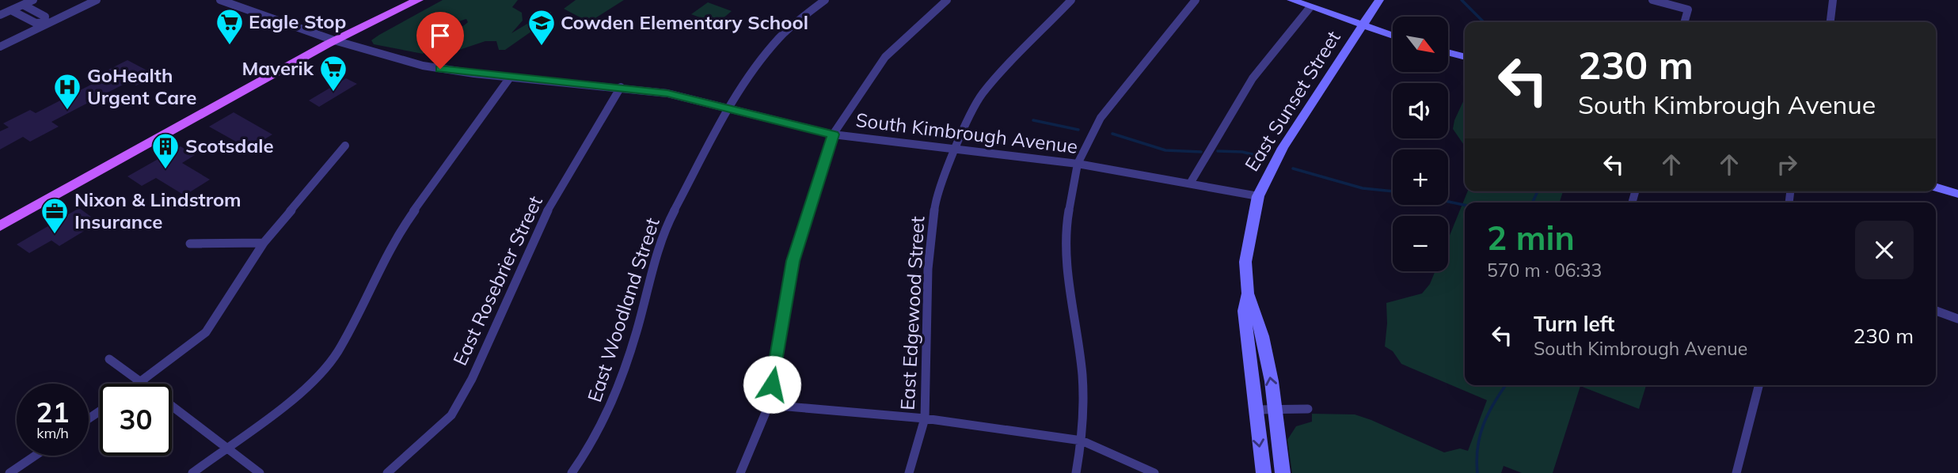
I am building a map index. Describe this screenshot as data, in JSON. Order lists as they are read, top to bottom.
{
  "streets": {
    "main road": ["East Sunset Street"],
    "street": [
      "South Kimbrough Avenue",
      "East Rosebrier Street",
      "East Woodland Street",
      "East Edgewood Street"
    ]
  },
  "crossings": [
    ["East Sunset Street", "South Kimbrough Avenue"],
    ["South Kimbrough Avenue", "East Rosebrier Street"],
    ["South Kimbrough Avenue", "East Woodland Street"],
    ["South Kimbrough Avenue", "East Edgewood Street"]
  ],
  "places": {
    "supermarket": ["Eagle Stop", "Maverik"],
    "school or university": ["Cowden Elementary School"],
    "hospital": ["GoHealth Urgent Care"],
    "building": ["Scotsdale"],
    "office": ["Nixon & Lindstrom Insurance"]
  },
  "north": "bottom right",
  "page": {
    "map_buttons": ["+", "−"],
    "turn": ["230 m", "South Kimbrough Avenue"],
    "heading": ["2 min", "570 m · 06:33"],
    "list": [
      {
        "name": "Turn left",
        "note": "South Kimbrough Avenue",
        "value": "230 m"
      }
    ],
    "speed": "21 km/h",
    "limit": "30"
  }
}
